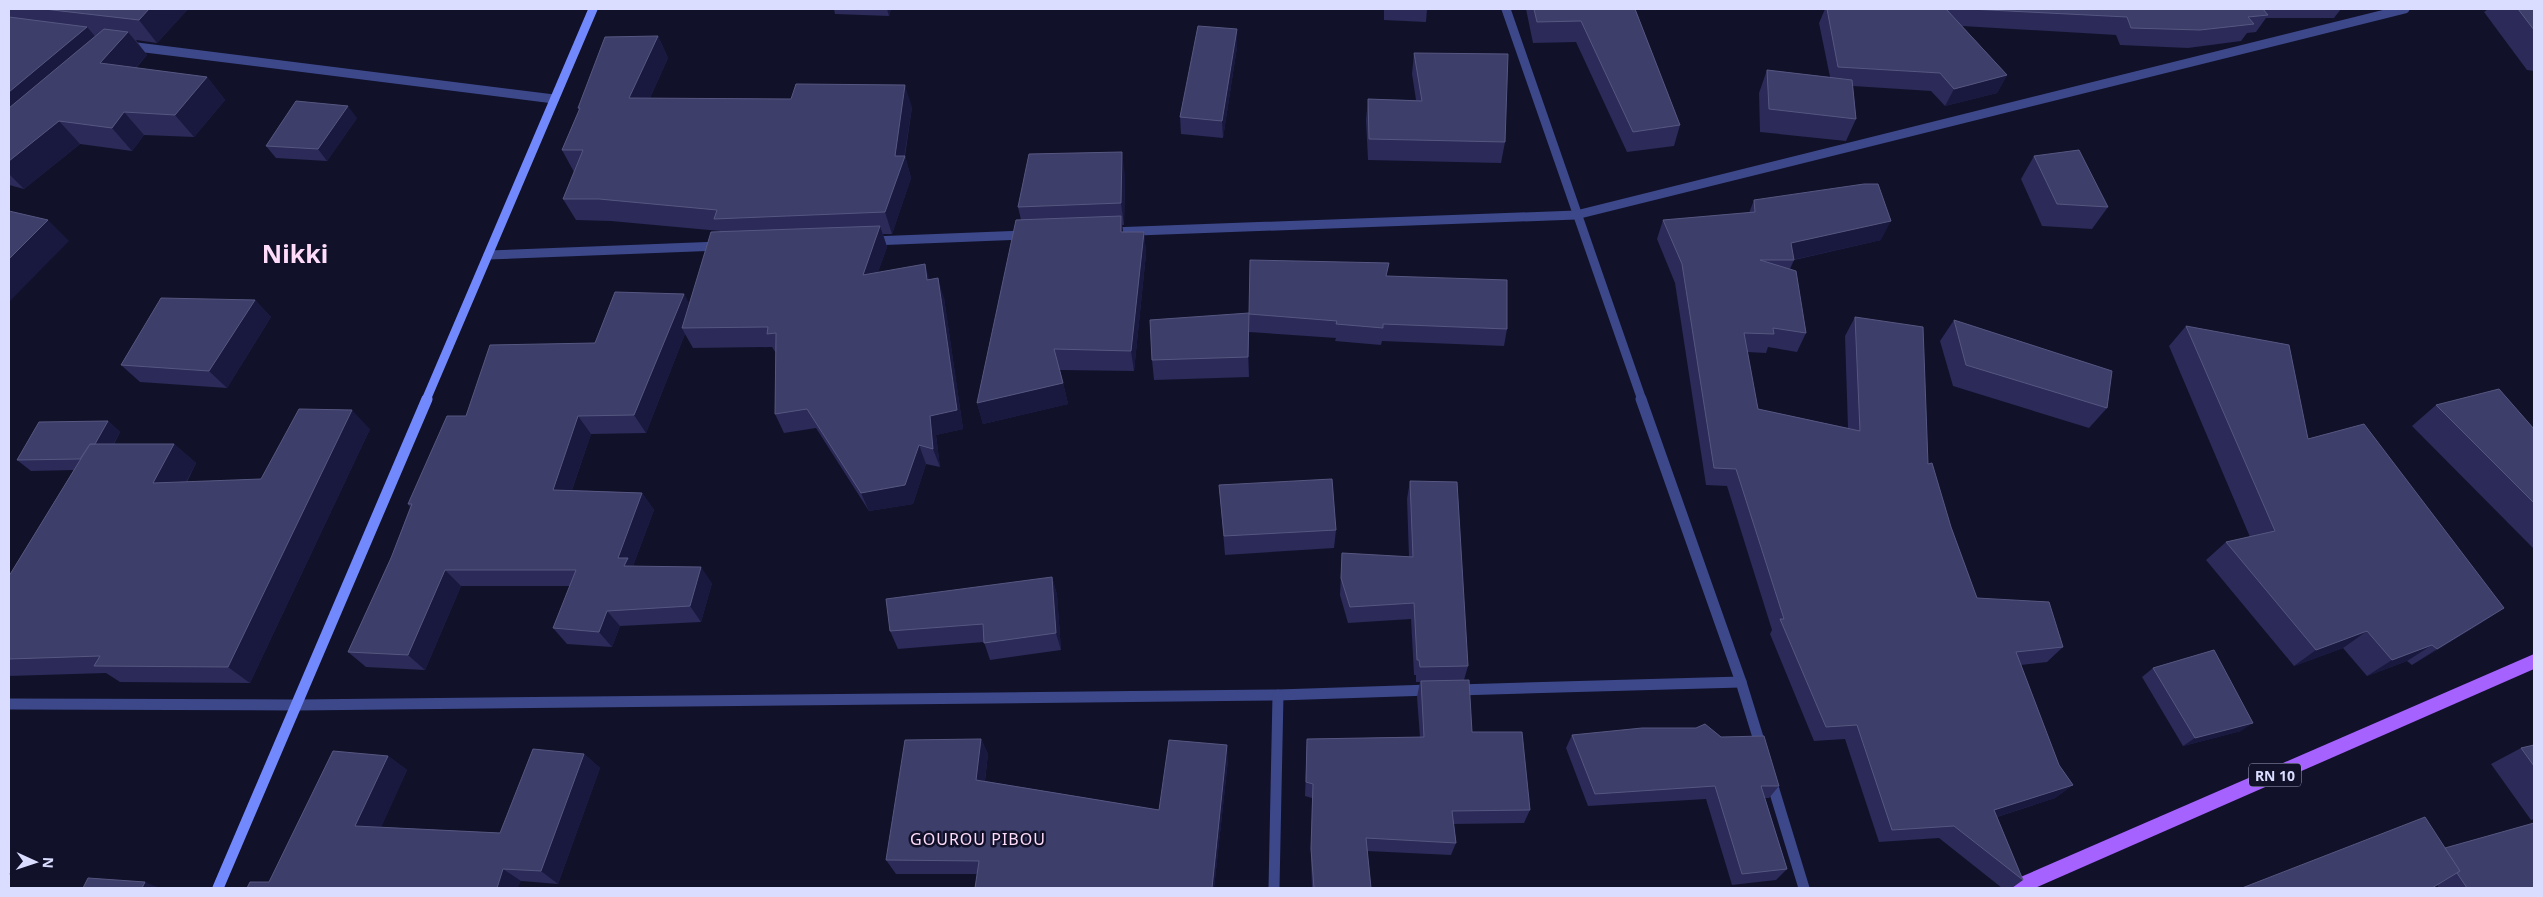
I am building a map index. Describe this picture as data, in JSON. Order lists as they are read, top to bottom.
{
  "streets": {
    "main road": ["RN 10"]
  },
  "districts": ["Nikki", "GOUROU PIBOU"],
  "north": "right"
}
